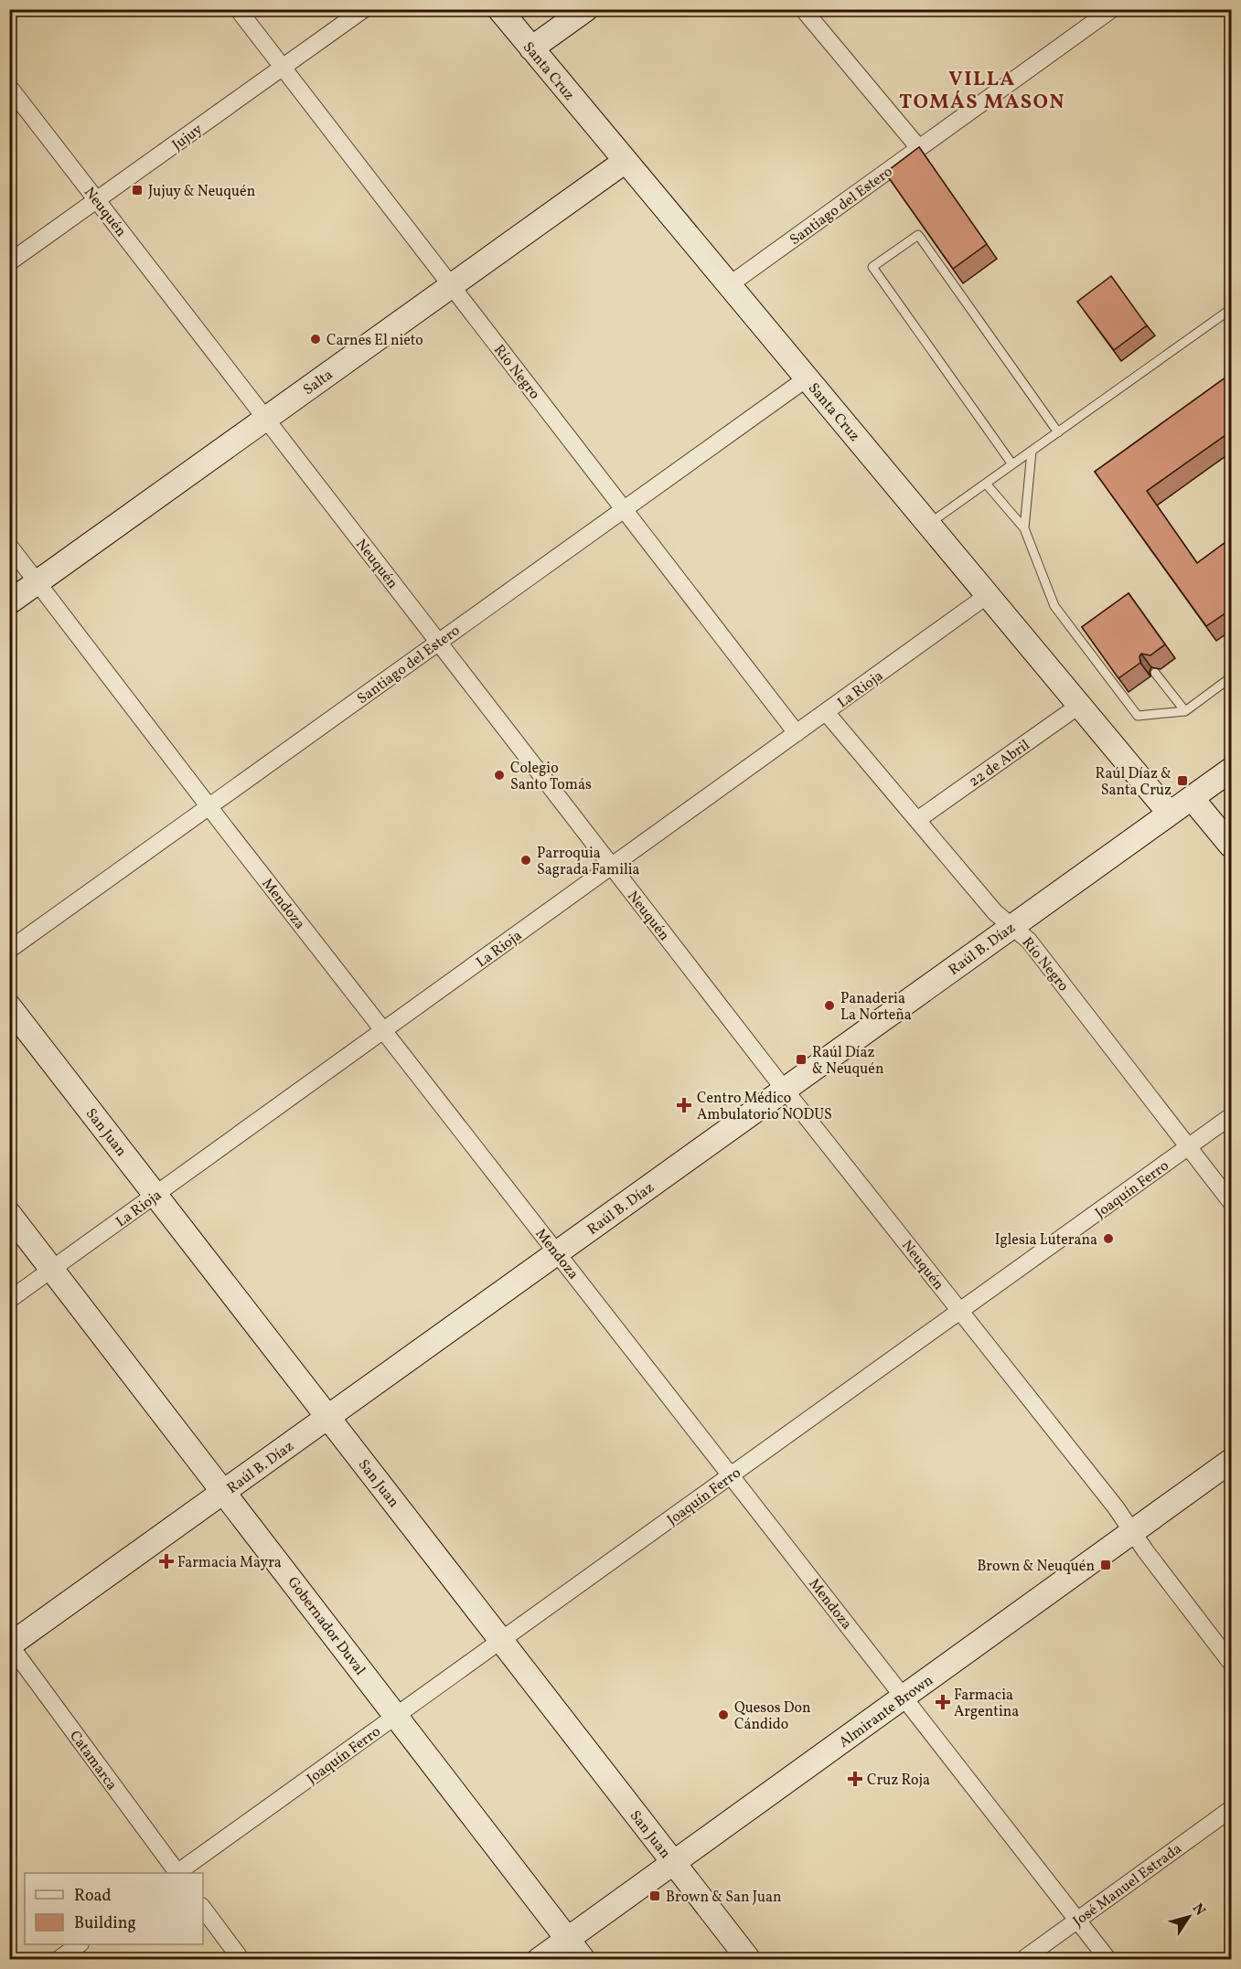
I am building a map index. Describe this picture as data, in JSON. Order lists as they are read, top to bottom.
{
  "streets": {
    "street": [
      "Santa Cruz",
      "Jujuy",
      "Santiago del Estero",
      "Neuquén",
      "Río Negro",
      "Salta",
      "La Rioja",
      "22 de Abril",
      "Mendoza",
      "Raúl B. Díaz",
      "San Juan",
      "Joaquín Ferro",
      "Gobernador Duval",
      "Almirante Brown",
      "Catamarca",
      "José Manuel Estrada"
    ]
  },
  "crossings": [
    ["Santa Cruz", "Santiago del Estero"],
    ["Santa Cruz", "Salta"],
    ["Santa Cruz", "La Rioja"],
    ["Santa Cruz", "22 de Abril"],
    ["Santa Cruz", "Raúl B. Díaz"],
    ["Jujuy", "Neuquén"],
    ["Jujuy", "Río Negro"],
    ["Santiago del Estero", "Neuquén"],
    ["Santiago del Estero", "Río Negro"],
    ["Santiago del Estero", "Mendoza"],
    ["Neuquén", "Salta"],
    ["Neuquén", "La Rioja"],
    ["Neuquén", "Raúl B. Díaz"],
    ["Neuquén", "Joaquín Ferro"],
    ["Neuquén", "Almirante Brown"],
    ["Río Negro", "Salta"],
    ["Río Negro", "La Rioja"],
    ["Río Negro", "22 de Abril"],
    ["Río Negro", "Raúl B. Díaz"],
    ["Río Negro", "Joaquín Ferro"],
    ["Salta", "Mendoza"],
    ["La Rioja", "Mendoza"],
    ["La Rioja", "San Juan"],
    ["La Rioja", "Gobernador Duval"],
    ["Mendoza", "Raúl B. Díaz"],
    ["Mendoza", "Joaquín Ferro"],
    ["Mendoza", "Almirante Brown"],
    ["Mendoza", "José Manuel Estrada"],
    ["Raúl B. Díaz", "San Juan"],
    ["Raúl B. Díaz", "Gobernador Duval"],
    ["Raúl B. Díaz", "Catamarca"],
    ["San Juan", "Joaquín Ferro"],
    ["San Juan", "Almirante Brown"],
    ["Joaquín Ferro", "Gobernador Duval"],
    ["Gobernador Duval", "Almirante Brown"]
  ],
  "districts": ["VILLA TOMÁS MASON"],
  "places": {
    "transit": [
      "Jujuy & Neuquén",
      "Raúl Díaz & Santa Cruz",
      "Raúl Díaz & Neuquén",
      "Brown & Neuquén",
      "Brown & San Juan"
    ],
    "other": [
      "Carnes El nieto",
      "Colegio Santo Tomás",
      "Parroquia Sagrada Familia",
      "Panaderia La Norteña",
      "Iglesia Luterana",
      "Quesos Don Cándido"
    ],
    "health": [
      "Centro Médico Ambulatorio NODUS",
      "Farmacia Mayra",
      "Farmacia Argentina",
      "Cruz Roja"
    ]
  },
  "legend": ["Road", "Building"],
  "north": "top right"
}
